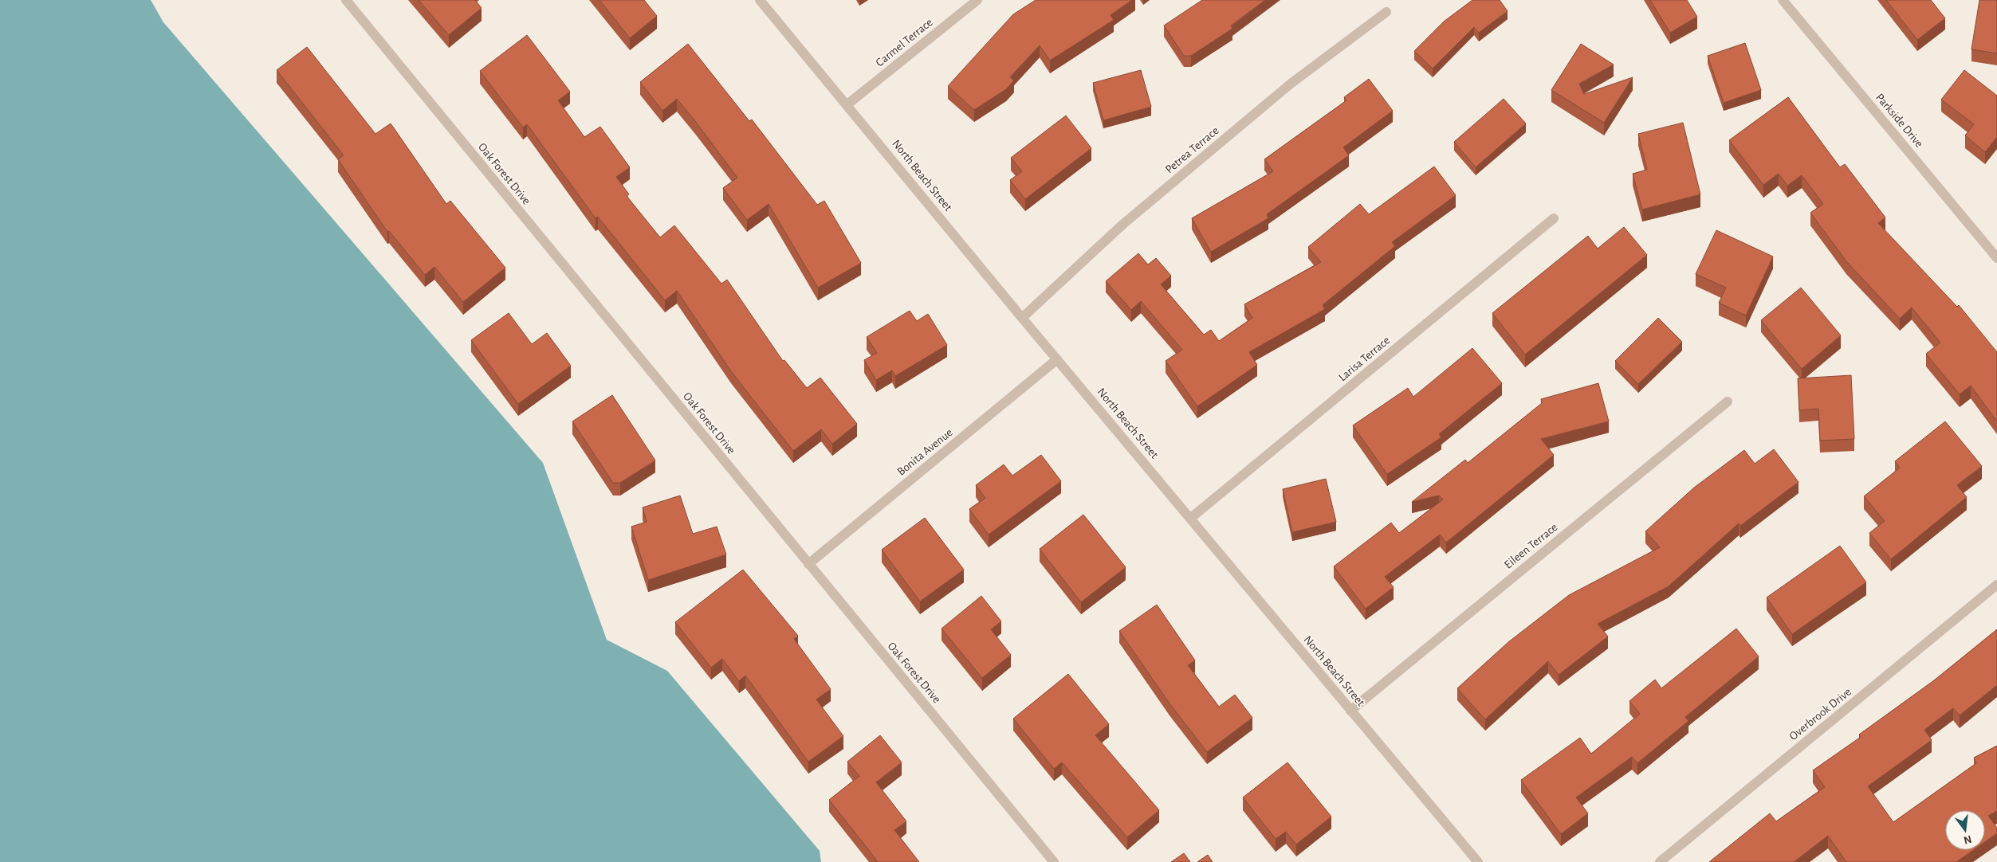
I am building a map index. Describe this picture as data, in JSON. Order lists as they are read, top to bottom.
{
  "streets": {
    "street": [
      "Carmel Terrace",
      "Parkside Drive",
      "Petrea Terrace",
      "Oak Forest Drive",
      "North Beach Street",
      "Larisa Terrace",
      "Bonita Avenue",
      "Eileen Terrace",
      "Overbrook Drive"
    ]
  },
  "crossings": [
    ["Carmel Terrace", "North Beach Street"],
    ["Petrea Terrace", "North Beach Street"],
    ["Oak Forest Drive", "Bonita Avenue"],
    ["North Beach Street", "Larisa Terrace"],
    ["North Beach Street", "Bonita Avenue"],
    ["North Beach Street", "Eileen Terrace"]
  ],
  "north": "bottom"
}
